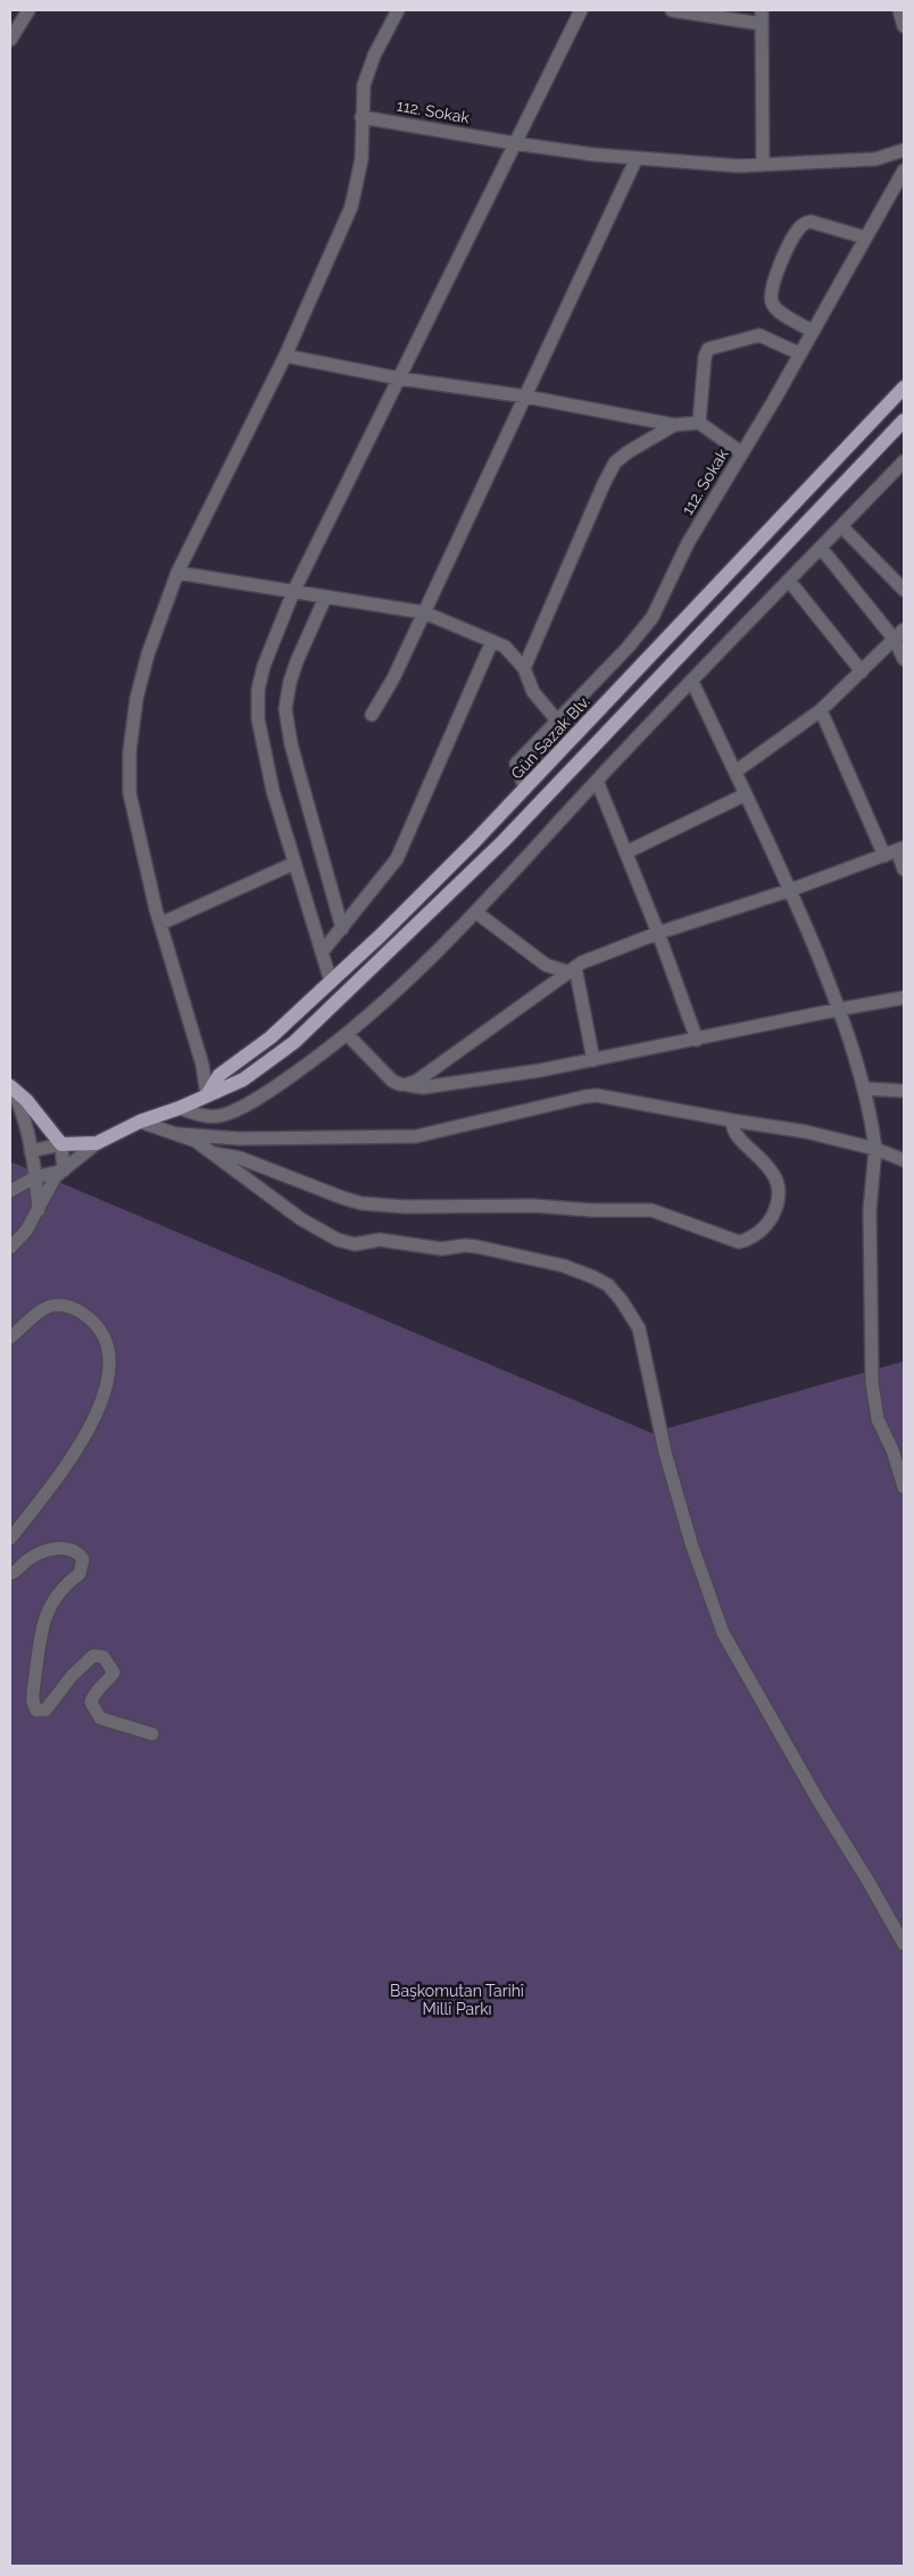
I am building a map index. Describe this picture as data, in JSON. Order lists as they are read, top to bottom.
{
  "streets": {
    "main road": ["Gün Sazak Blv."],
    "street": ["112. Sokak"]
  },
  "crossings": [
    ["112. Sokak", "Gün Sazak Blv."]
  ],
  "parks": ["Başkomutan Tarihî Millî Parkı"]
}
